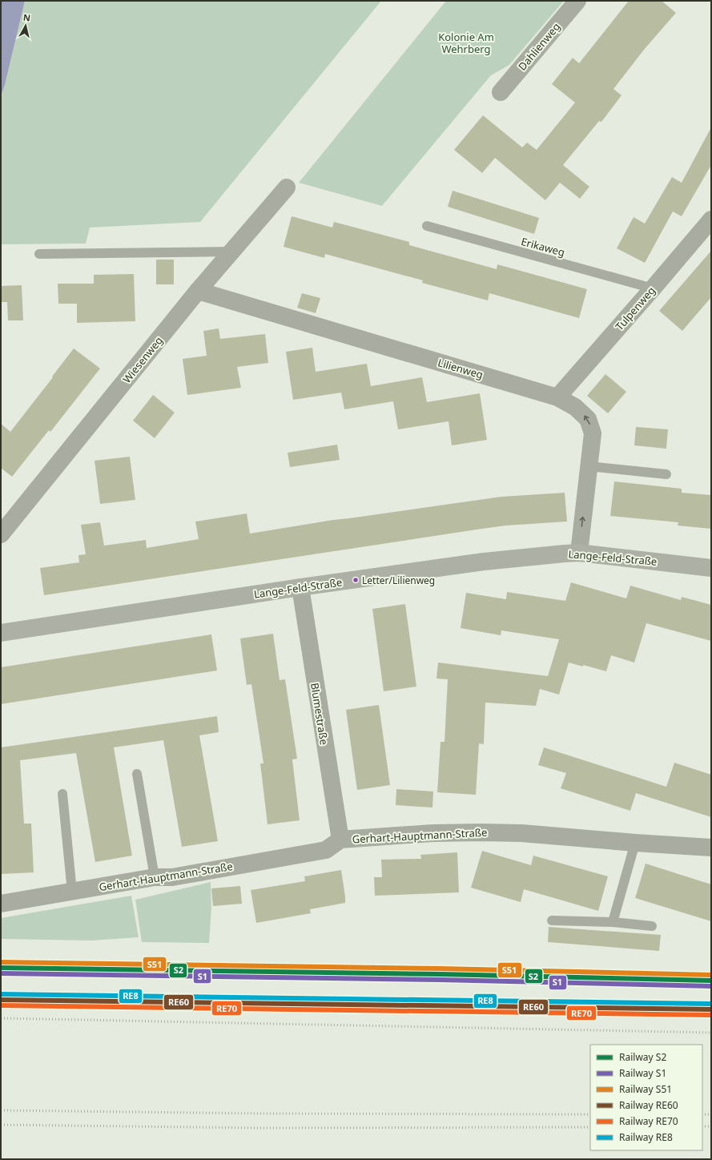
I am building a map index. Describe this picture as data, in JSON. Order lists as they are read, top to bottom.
{
  "streets": {
    "street": [
      "Dahlienweg",
      "Tulpenweg",
      "Wiesenweg",
      "Lilienweg",
      "Lange-Feld-Straße",
      "Blumestraße",
      "Gerhart-Hauptmann-Straße"
    ],
    "lane": ["Erikaweg"]
  },
  "crossings": [
    ["Erikaweg", "Tulpenweg"],
    ["Tulpenweg", "Lilienweg"],
    ["Wiesenweg", "Lilienweg"],
    ["Lilienweg", "Lange-Feld-Straße"],
    ["Lange-Feld-Straße", "Blumestraße"],
    ["Blumestraße", "Gerhart-Hauptmann-Straße"]
  ],
  "parks": ["Kolonie Am Wehrberg"],
  "places": ["Letter/Lilienweg"],
  "lines": [
    "rail line S51",
    "rail line S2",
    "rail line S1",
    "rail line RE8",
    "rail line RE60",
    "rail line RE70"
  ],
  "legend": [
    "Railway S2",
    "Railway S1",
    "Railway S51",
    "Railway RE60",
    "Railway RE70",
    "Railway RE8"
  ],
  "north": "top"
}
